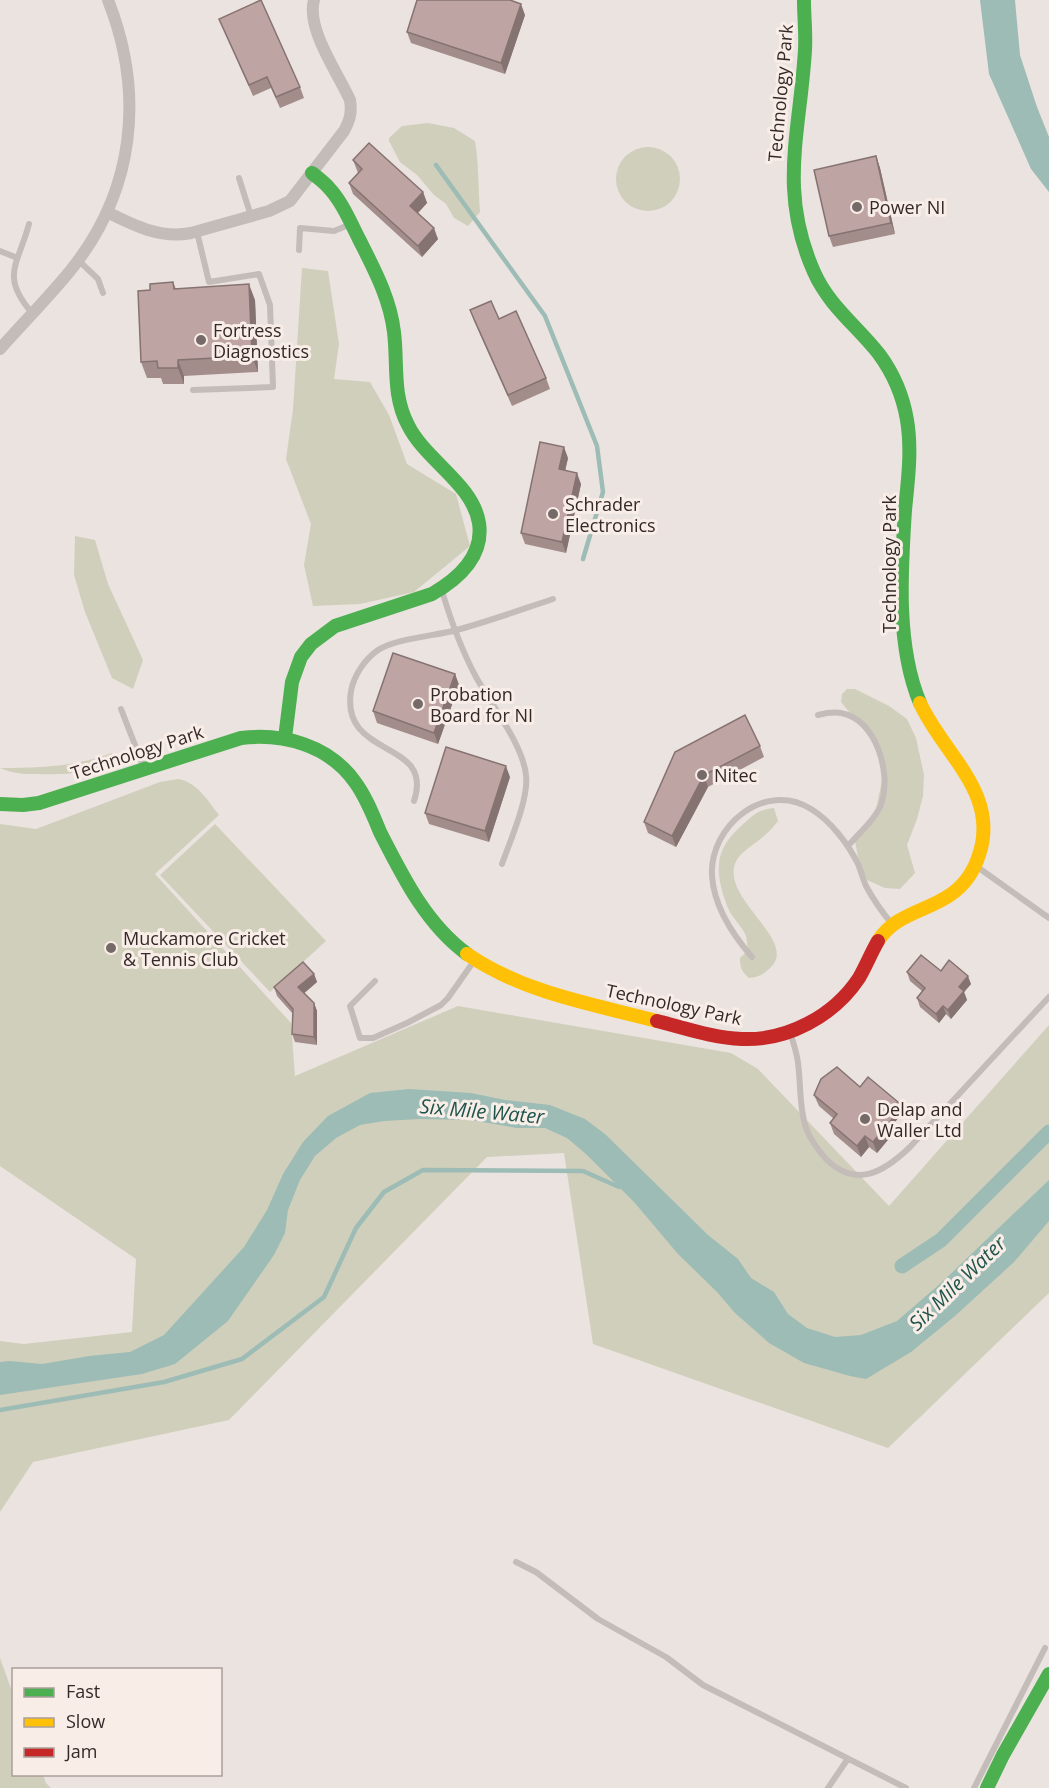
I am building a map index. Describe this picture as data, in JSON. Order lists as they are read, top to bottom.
{
  "streets": {
    "street": ["Technology Park"]
  },
  "water": ["Six Mile Water"],
  "places": [
    "Power NI",
    "Fortress Diagnostics",
    "Schrader Electronics",
    "Probation Board for NI",
    "Nitec",
    "Muckamore Cricket & Tennis Club",
    "Delap and Waller Ltd"
  ],
  "legend": ["Fast", "Slow", "Jam"]
}
